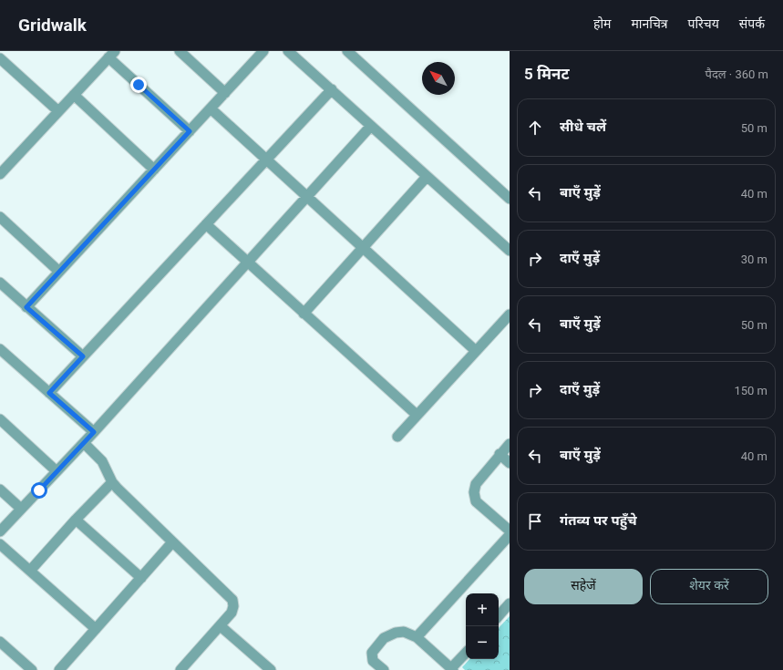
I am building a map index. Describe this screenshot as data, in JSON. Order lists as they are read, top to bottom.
{
  "north": "top left",
  "page": {
    "header": "Gridwalk",
    "nav": [
      "होम",
      "मानचित्र",
      "परिचय",
      "संपर्क"
    ],
    "heading": ["5 मिनट", "पैदल · 360 m"],
    "list": [
      ["सीधे चलें", "50 m"],
      ["बाएँ मुड़ें", "40 m"],
      ["दाएँ मुड़ें", "30 m"],
      ["बाएँ मुड़ें", "50 m"],
      ["दाएँ मुड़ें", "150 m"],
      ["बाएँ मुड़ें", "40 m"],
      "गंतव्य पर पहुँचे"
    ],
    "buttons": ["सहेजें", "शेयर करें"],
    "map_buttons": ["+", "−"]
  }
}
